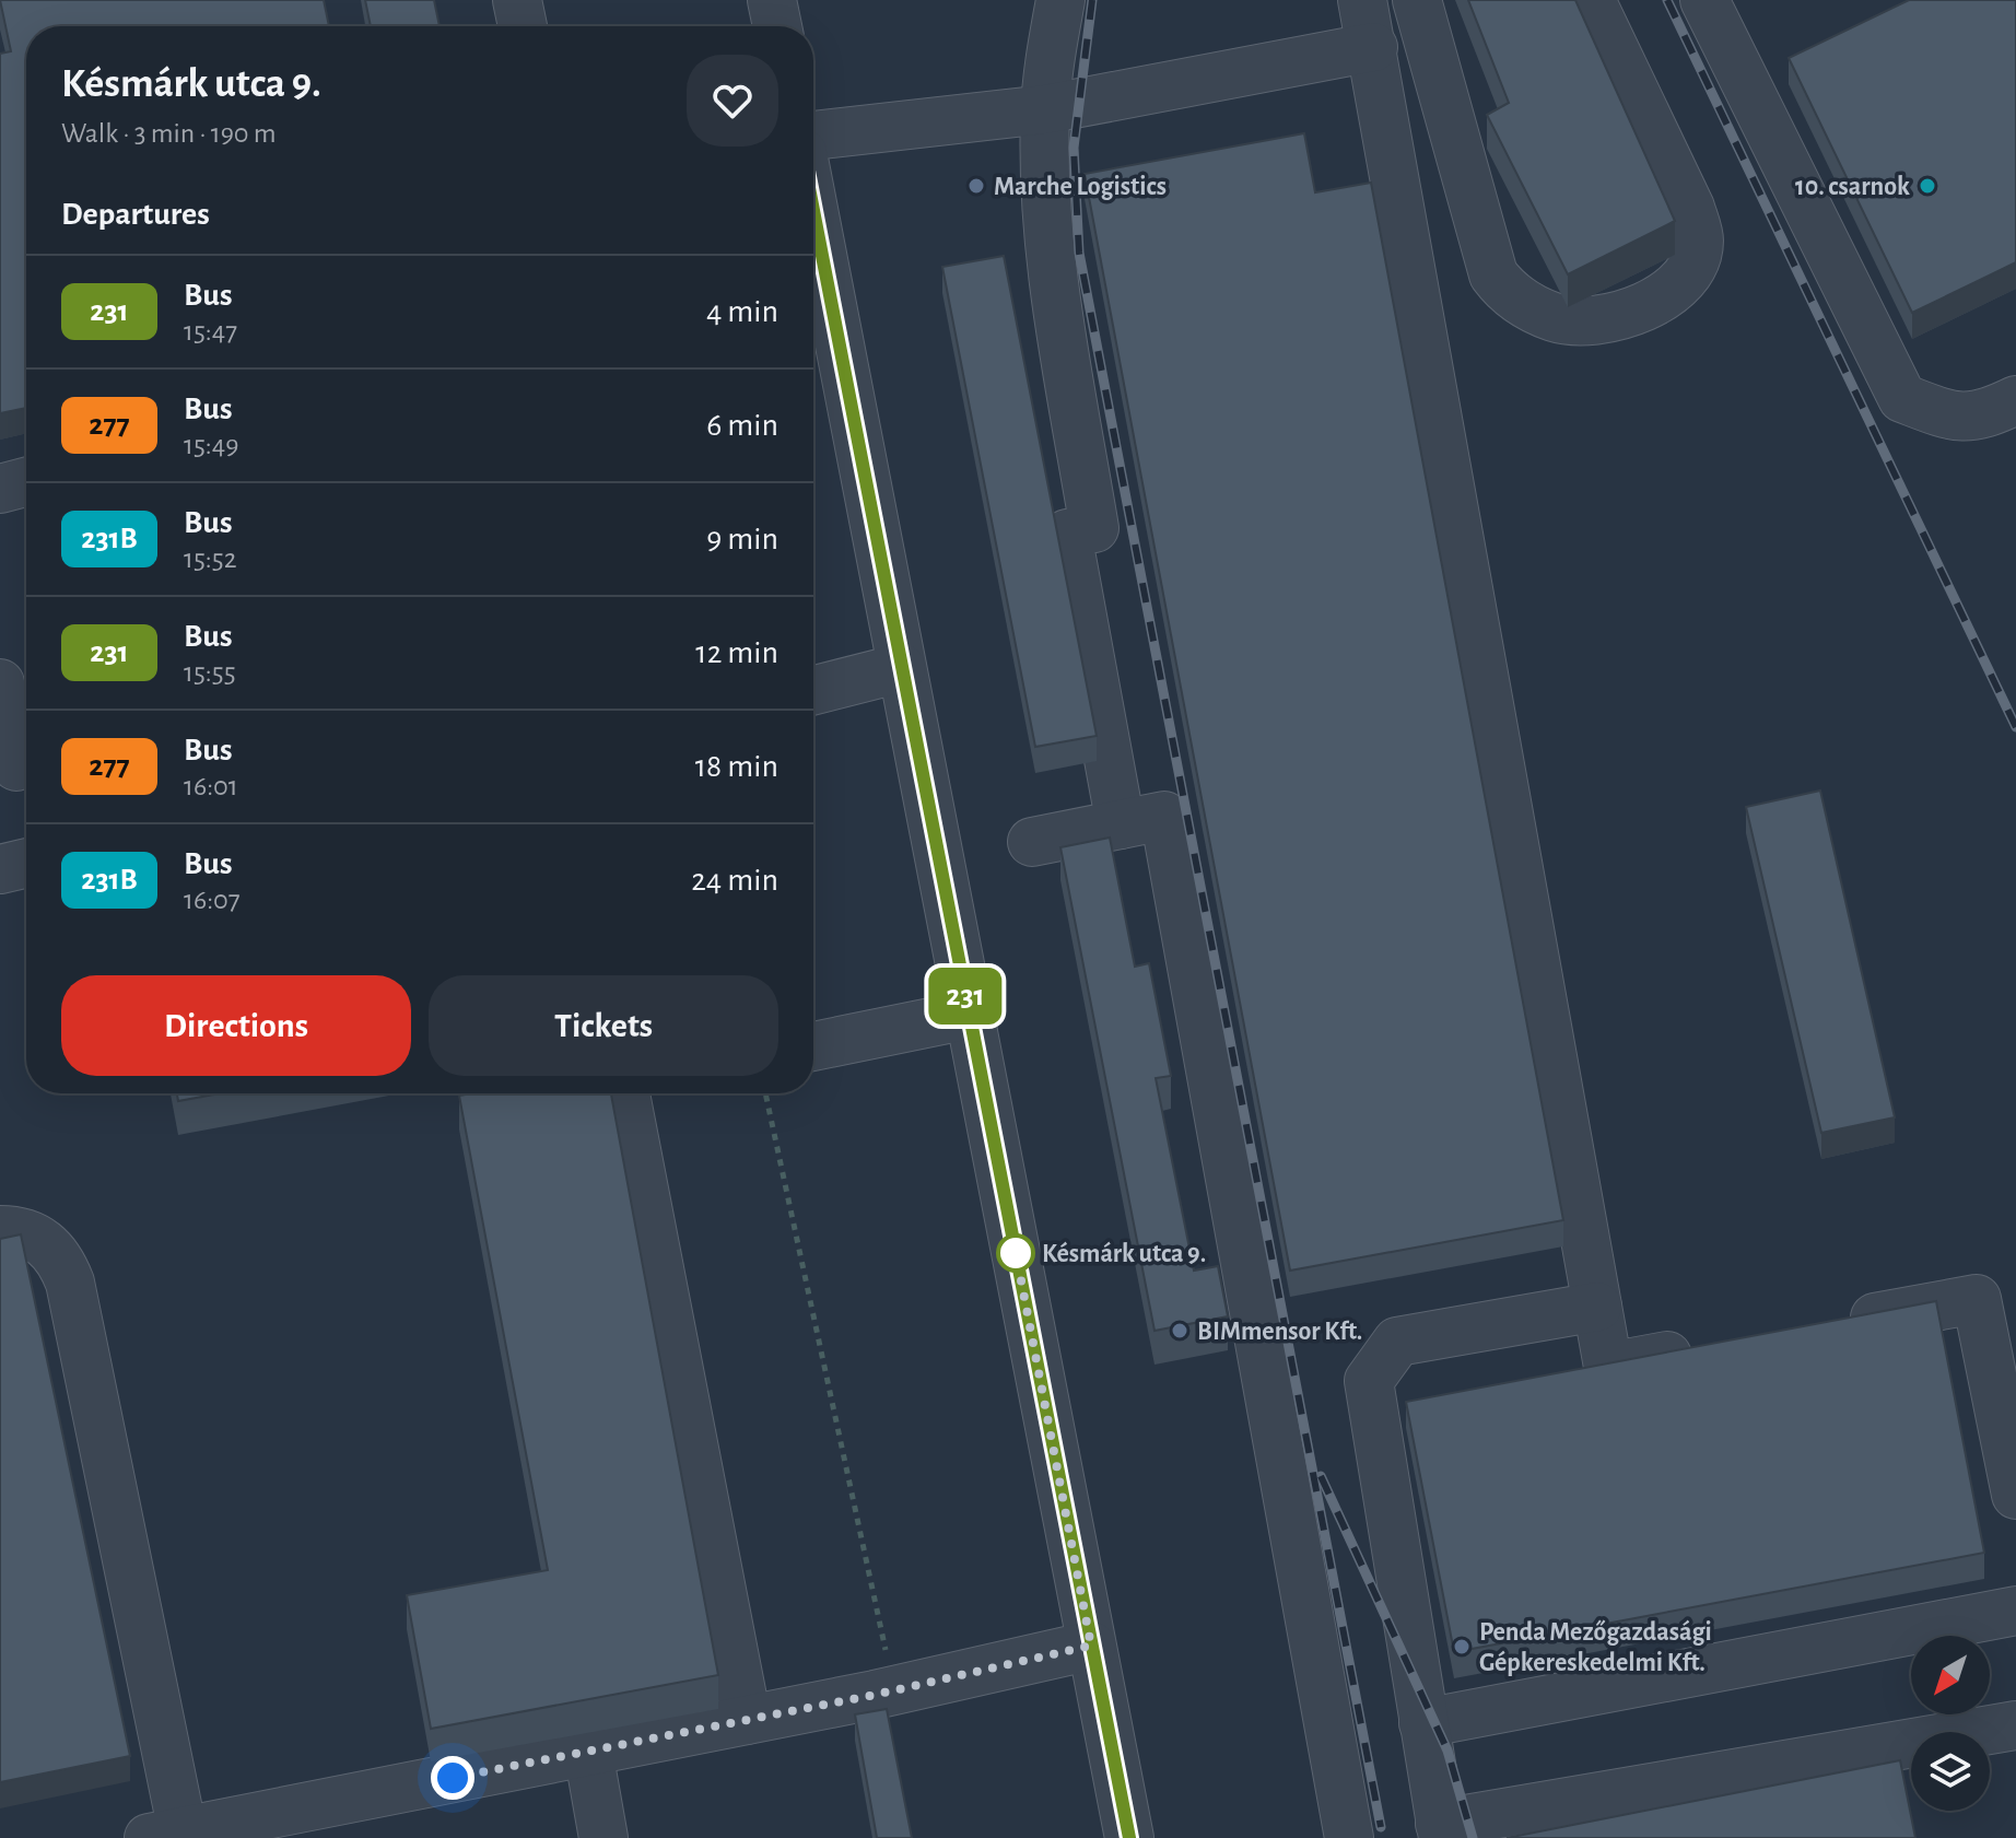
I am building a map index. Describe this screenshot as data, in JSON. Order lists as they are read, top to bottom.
{
  "places": [
    "Marche Logistics",
    "10. csarnok",
    "Késmárk utca 9.",
    "BIMmensor Kft.",
    "Penda Mezőgazdasági Gépkereskedelmi Kft."
  ],
  "lines": ["bus line 231"],
  "north": "bottom left",
  "page": {
    "on_map": "231",
    "heading": [
      ["Késmárk utca 9.", "Walk · 3 min · 190 m"],
      "Departures"
    ],
    "list": [
      {
        "mark": "231",
        "name": "Bus",
        "note": "15:47",
        "value": "4 min"
      },
      {
        "mark": "277",
        "name": "Bus",
        "note": "15:49",
        "value": "6 min"
      },
      {
        "mark": "231B",
        "name": "Bus",
        "note": "15:52",
        "value": "9 min"
      },
      {
        "mark": "231",
        "name": "Bus",
        "note": "15:55",
        "value": "12 min"
      },
      {
        "mark": "277",
        "name": "Bus",
        "note": "16:01",
        "value": "18 min"
      },
      {
        "mark": "231B",
        "name": "Bus",
        "note": "16:07",
        "value": "24 min"
      }
    ],
    "buttons": ["Directions", "Tickets"]
  }
}
